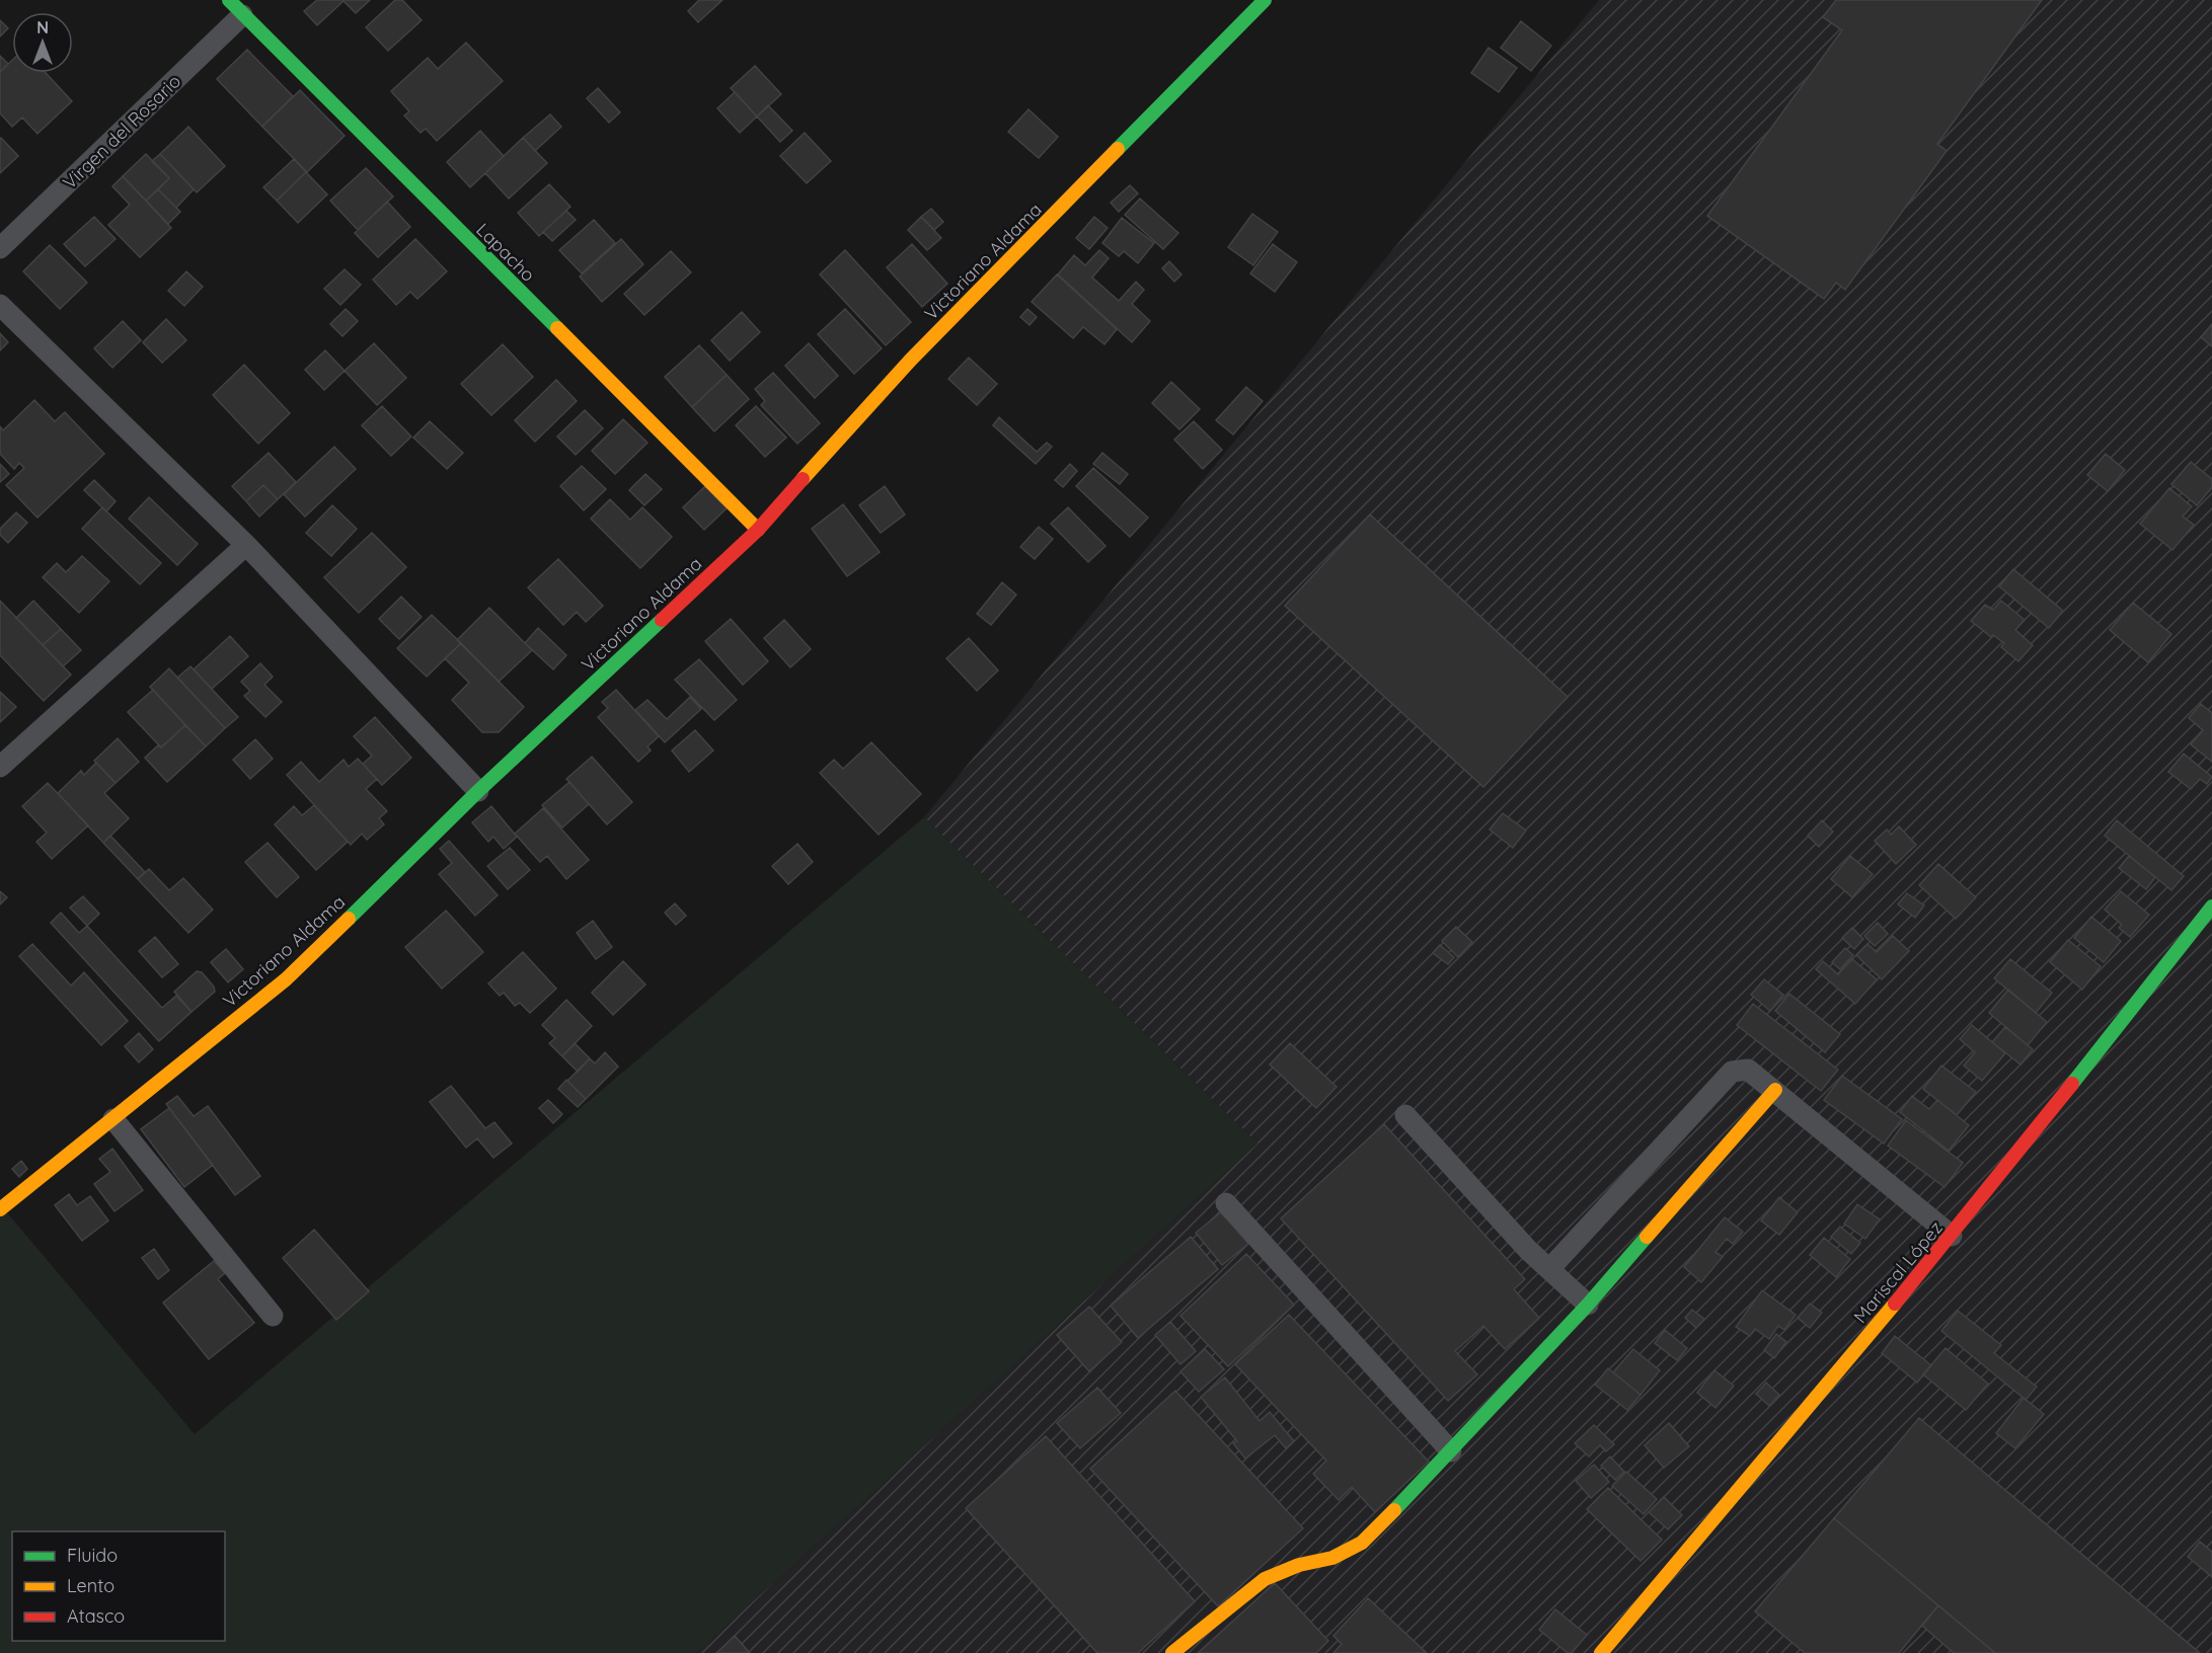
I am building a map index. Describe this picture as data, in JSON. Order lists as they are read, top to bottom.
{
  "streets": {
    "street": [
      "Virgen del Rosario",
      "Lapacho",
      "Victoriano Aldama",
      "Mariscal López"
    ]
  },
  "crossings": [
    ["Virgen del Rosario", "Lapacho"],
    ["Lapacho", "Victoriano Aldama"]
  ],
  "legend": ["Fluido", "Lento", "Atasco"],
  "north": "top"
}
